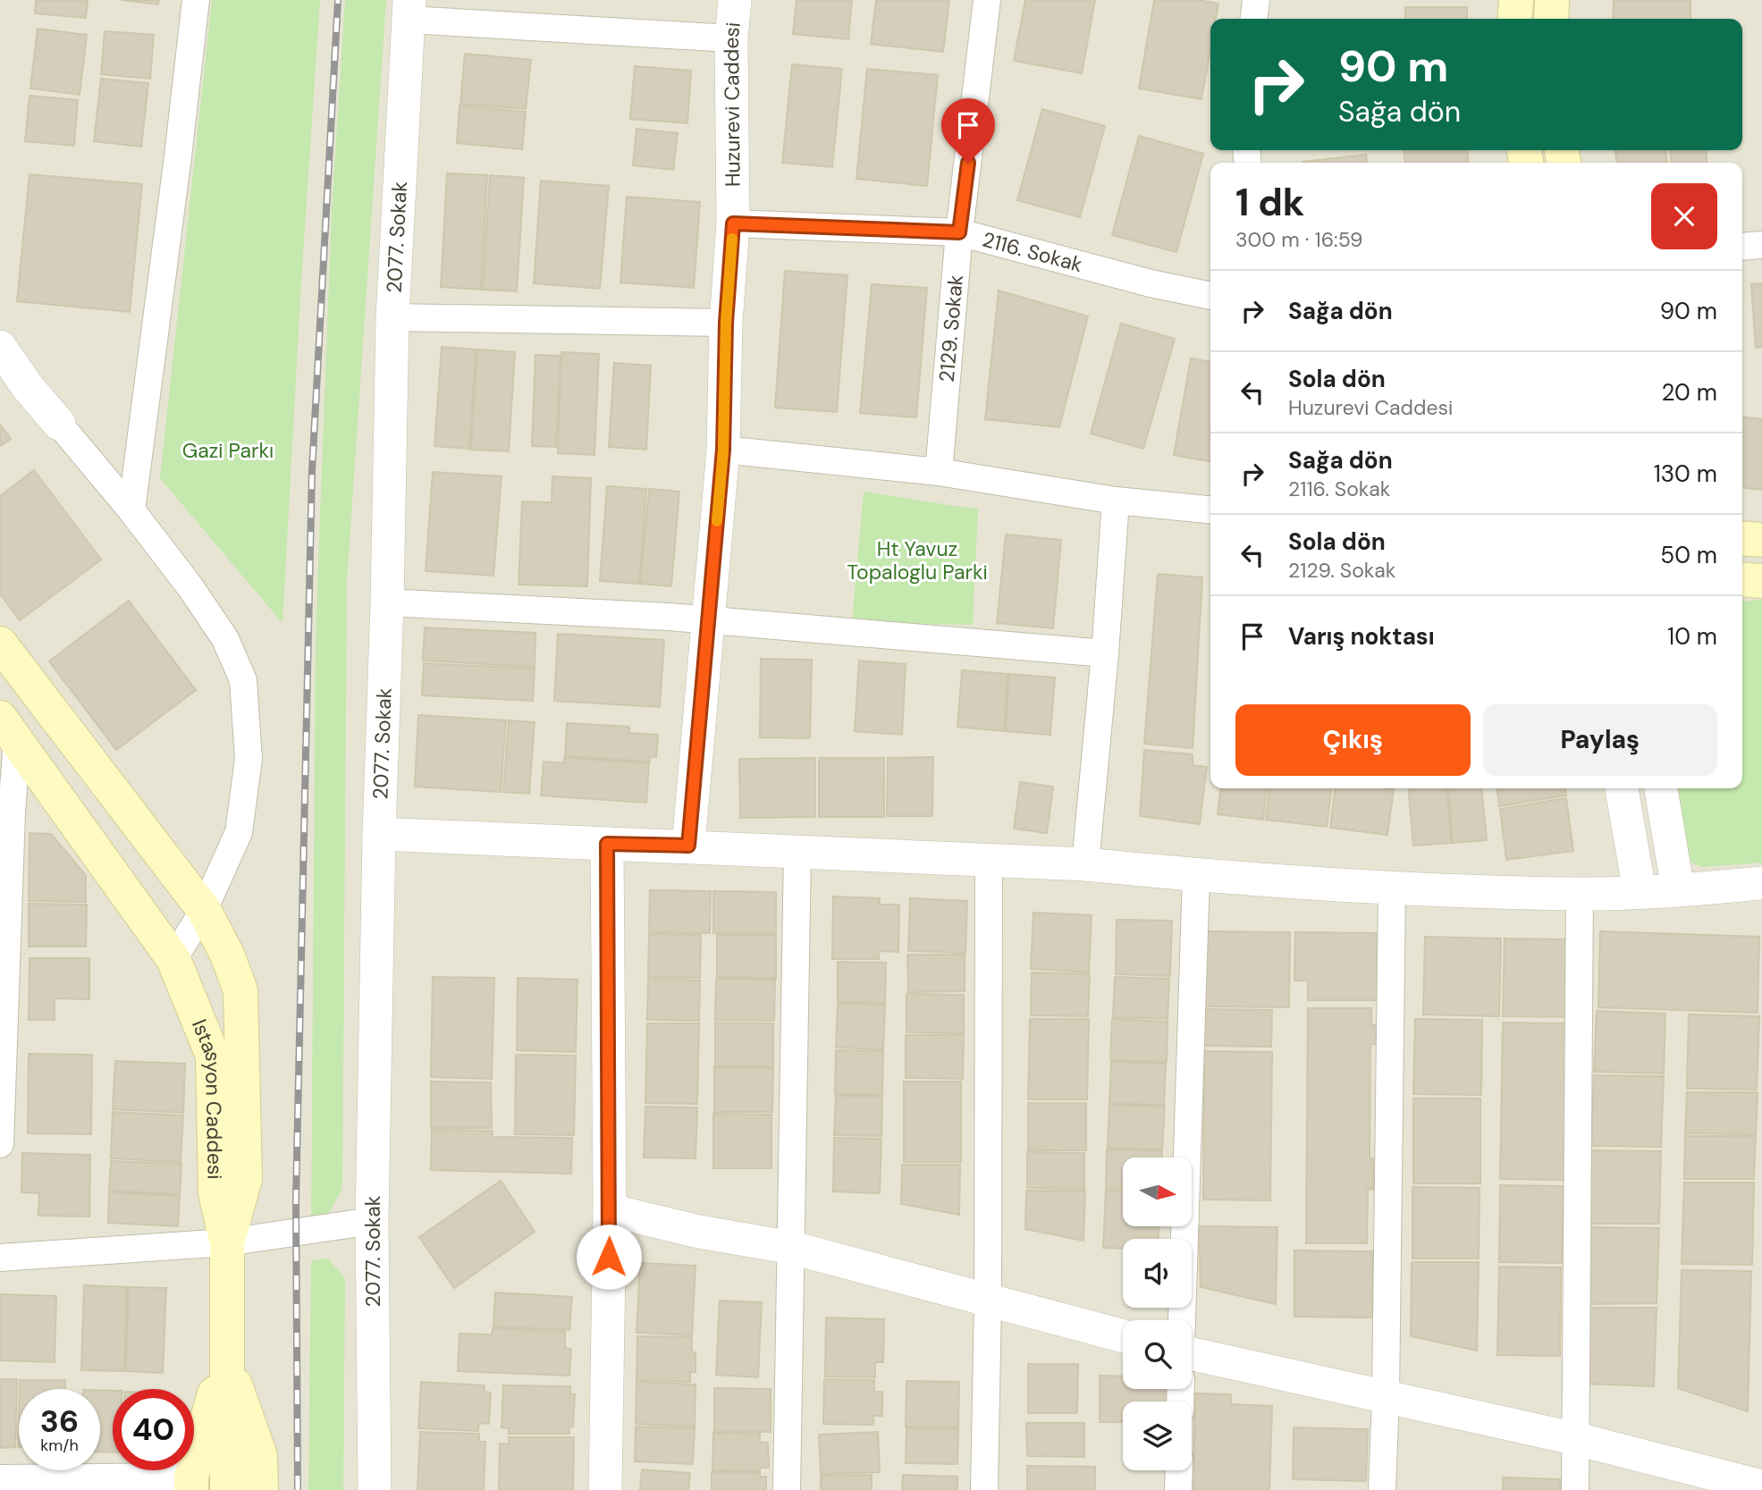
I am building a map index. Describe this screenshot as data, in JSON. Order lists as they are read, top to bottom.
{
  "streets": {
    "main road": ["Istasyon Caddesi"],
    "street": [
      "Huzurevi Caddesi",
      "2077. Sokak",
      "2116. Sokak",
      "2129. Sokak"
    ]
  },
  "crossings": [
    ["Huzurevi Caddesi", "2116. Sokak"],
    ["2116. Sokak", "2129. Sokak"]
  ],
  "parks": ["Gazi Parkı", "Ht Yavuz Topaloglu Parki"],
  "north": "right",
  "page": {
    "turn": ["90 m", "Sağa dön"],
    "heading": ["1 dk", "300 m · 16:59"],
    "list": [
      {
        "name": "Sağa dön",
        "value": "90 m"
      },
      {
        "name": "Sola dön",
        "note": "Huzurevi Caddesi",
        "value": "20 m"
      },
      {
        "name": "Sağa dön",
        "note": "2116. Sokak",
        "value": "130 m"
      },
      {
        "name": "Sola dön",
        "note": "2129. Sokak",
        "value": "50 m"
      },
      {
        "name": "Varış noktası",
        "value": "10 m"
      }
    ],
    "buttons": ["Çıkış", "Paylaş"],
    "speed": "36 km/h",
    "limit": "40"
  }
}
